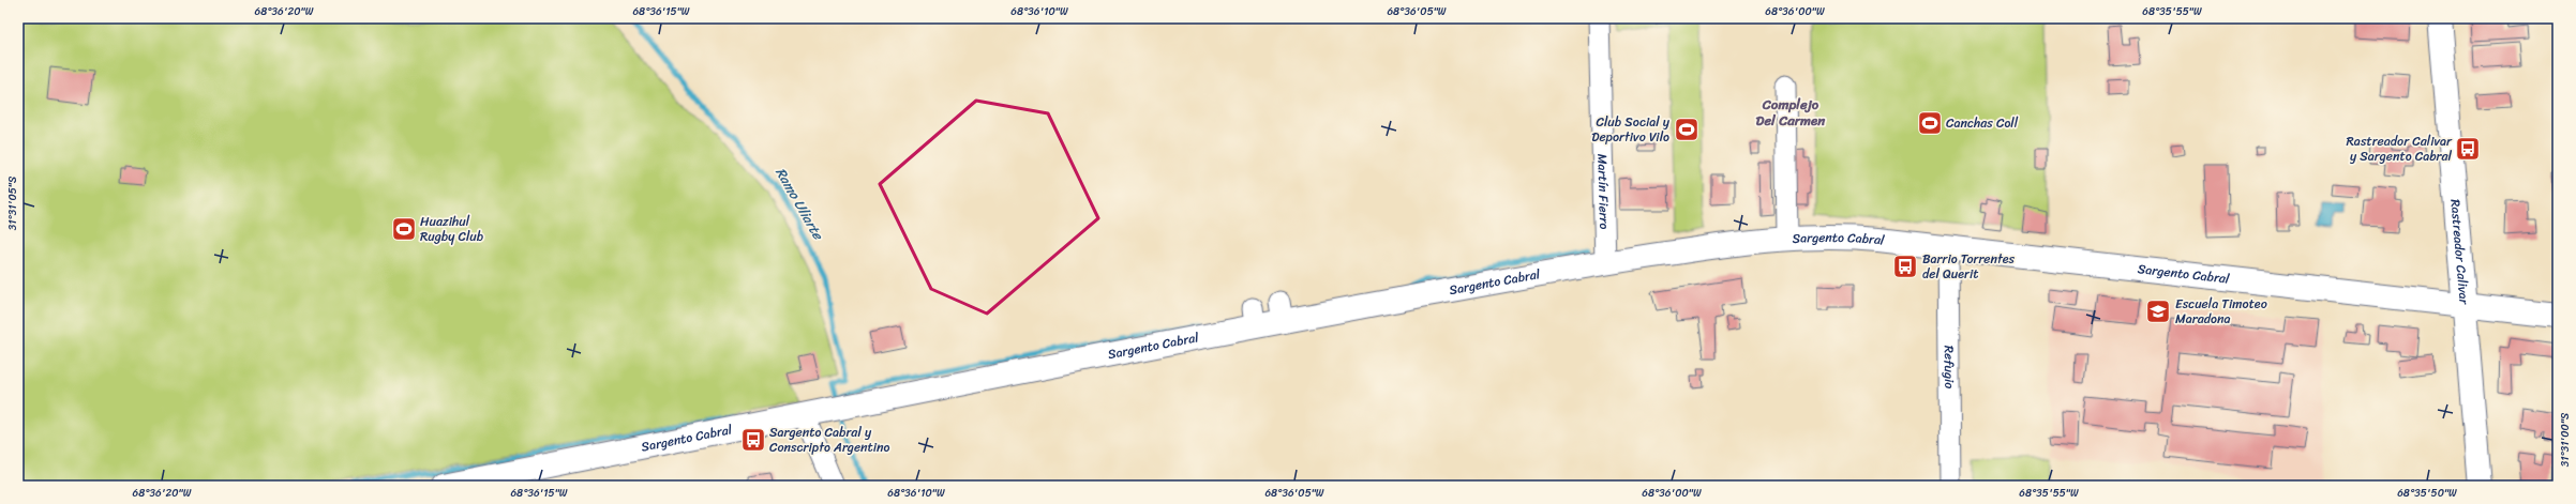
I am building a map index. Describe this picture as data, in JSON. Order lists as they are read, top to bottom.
{
  "streets": {
    "main road": ["Sargento Cabral", "Rastreador Calivar"],
    "street": ["Martín Fierro", "Refugio"]
  },
  "crossings": [
    ["Martín Fierro", "Sargento Cabral"],
    ["Sargento Cabral", "Rastreador Calivar"],
    ["Sargento Cabral", "Refugio"]
  ],
  "districts": ["Complejo Del Carmen"],
  "water": ["Ramo Uliarte"],
  "places": {
    "sports": ["Canchas Coll", "Club Social y Deportivo Vilo", "Huazihul Rugby Club"],
    "bus stop": ["Rastreador Calivar y Sargento Cabral", "Barrio Torrentes del Querit", "Sargento Cabral y Conscripto Argentino"],
    "school or university": ["Escuela Timoteo Maradona"]
  },
  "coordinates": [
    "68°36'20\"W",
    "68°36'15\"W",
    "68°36'10\"W",
    "68°36'05\"W",
    "68°36'00\"W",
    "68°35'55\"W",
    "31°31'05\"S",
    "31°31'00\"S",
    "68°35'50\"W"
  ]
}
